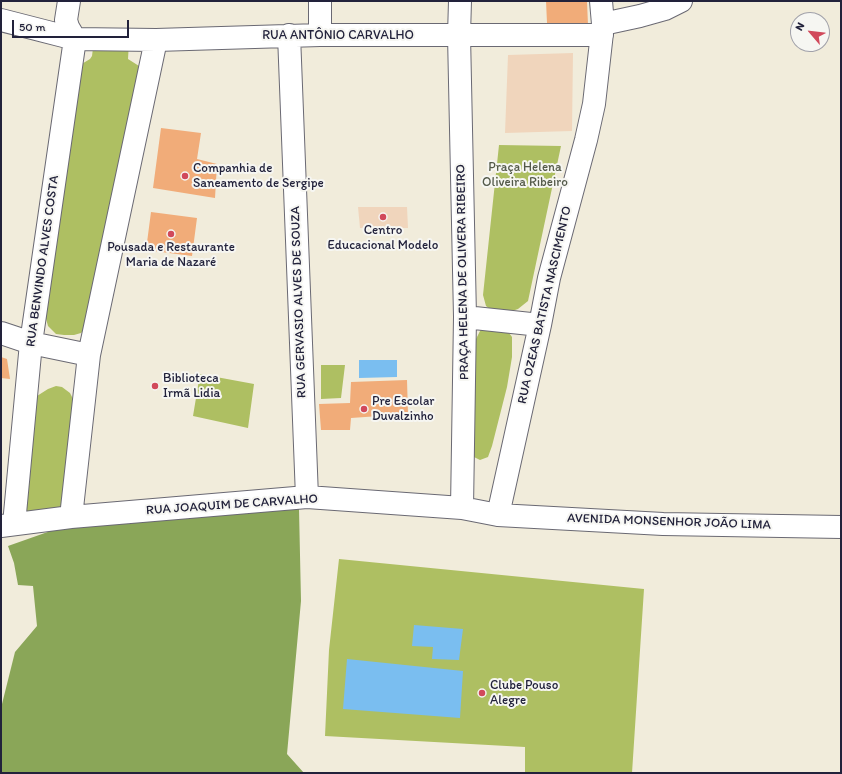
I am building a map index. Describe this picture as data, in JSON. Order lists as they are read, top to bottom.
{
  "streets": {
    "street": [
      "RUA ANTÔNIO CARVALHO",
      "RUA BENVINDO ALVES COSTA",
      "PRAÇA HELENA DE OLIVERA RIBEIRO",
      "RUA GERVASIO ALVES DE SOUZA",
      "RUA OZEAS BATISTA NASCIMENTO",
      "RUA JOAQUIM DE CARVALHO",
      "AVENIDA MONSENHOR JOÃO LIMA"
    ]
  },
  "crossings": [
    ["RUA ANTÔNIO CARVALHO", "RUA BENVINDO ALVES COSTA"],
    ["RUA ANTÔNIO CARVALHO", "PRAÇA HELENA DE OLIVERA RIBEIRO"],
    ["RUA ANTÔNIO CARVALHO", "RUA GERVASIO ALVES DE SOUZA"],
    ["RUA ANTÔNIO CARVALHO", "RUA OZEAS BATISTA NASCIMENTO"],
    ["RUA BENVINDO ALVES COSTA", "RUA JOAQUIM DE CARVALHO"],
    ["PRAÇA HELENA DE OLIVERA RIBEIRO", "RUA JOAQUIM DE CARVALHO"],
    ["RUA GERVASIO ALVES DE SOUZA", "RUA JOAQUIM DE CARVALHO"],
    ["RUA OZEAS BATISTA NASCIMENTO", "RUA JOAQUIM DE CARVALHO"],
    ["RUA OZEAS BATISTA NASCIMENTO", "AVENIDA MONSENHOR JOÃO LIMA"],
    ["RUA JOAQUIM DE CARVALHO", "AVENIDA MONSENHOR JOÃO LIMA"]
  ],
  "parks": ["Praça Helena Oliveira Ribeiro"],
  "places": [
    "Companhia de Saneamento de Sergipe",
    "Centro Educacional Modelo",
    "Pousada e Restaurante Maria de Nazaré",
    "Biblioteca Irmã Lidia",
    "Pre Escolar Duvalzinho",
    "Clube Pouso Alegre"
  ],
  "scale_bar": "50 m",
  "north": "top left"
}
